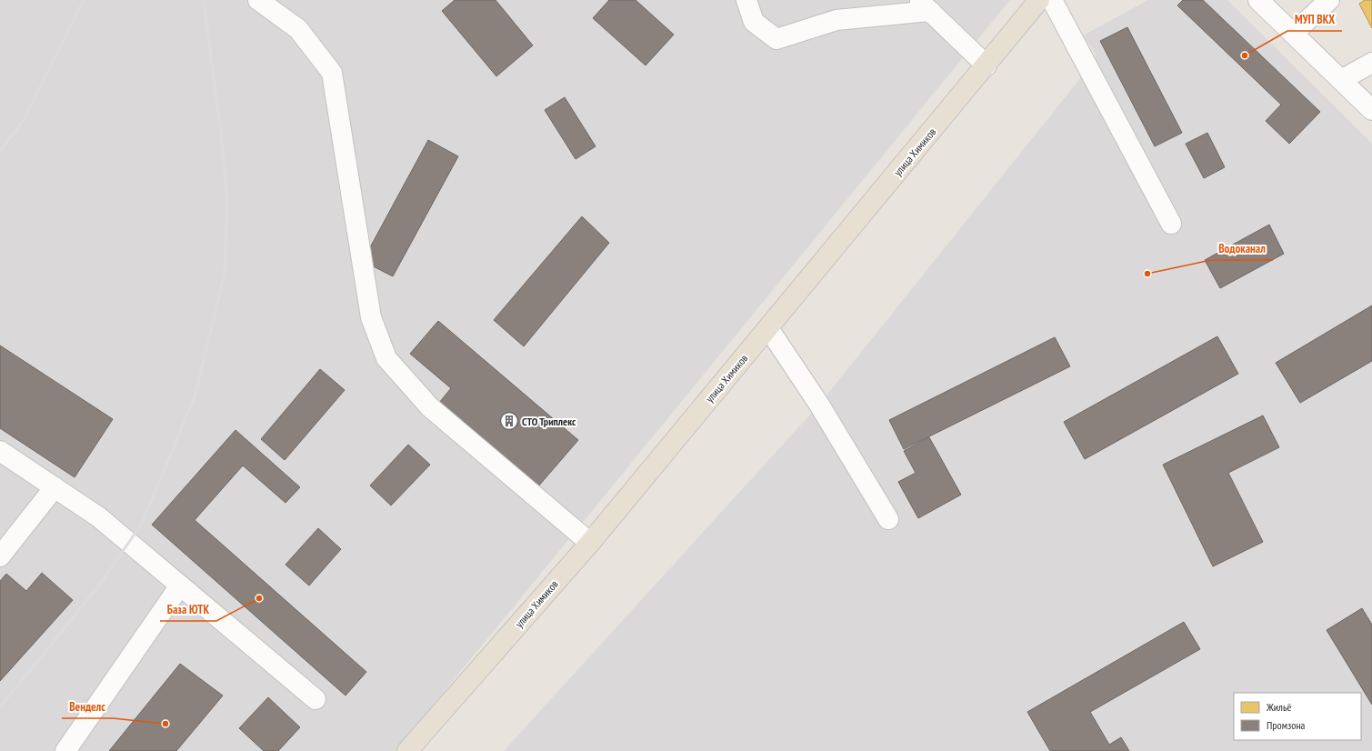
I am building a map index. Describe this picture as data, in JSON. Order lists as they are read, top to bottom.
{
  "streets": {
    "main road": ["улица Химиков"]
  },
  "places": {
    "other": [
      "МУП ВКХ",
      "Водоканал",
      "База ЮТК",
      "Венделс"
    ],
    "building": ["СТО Триплекс"]
  },
  "legend": ["Жильё", "Промзона"]
}
